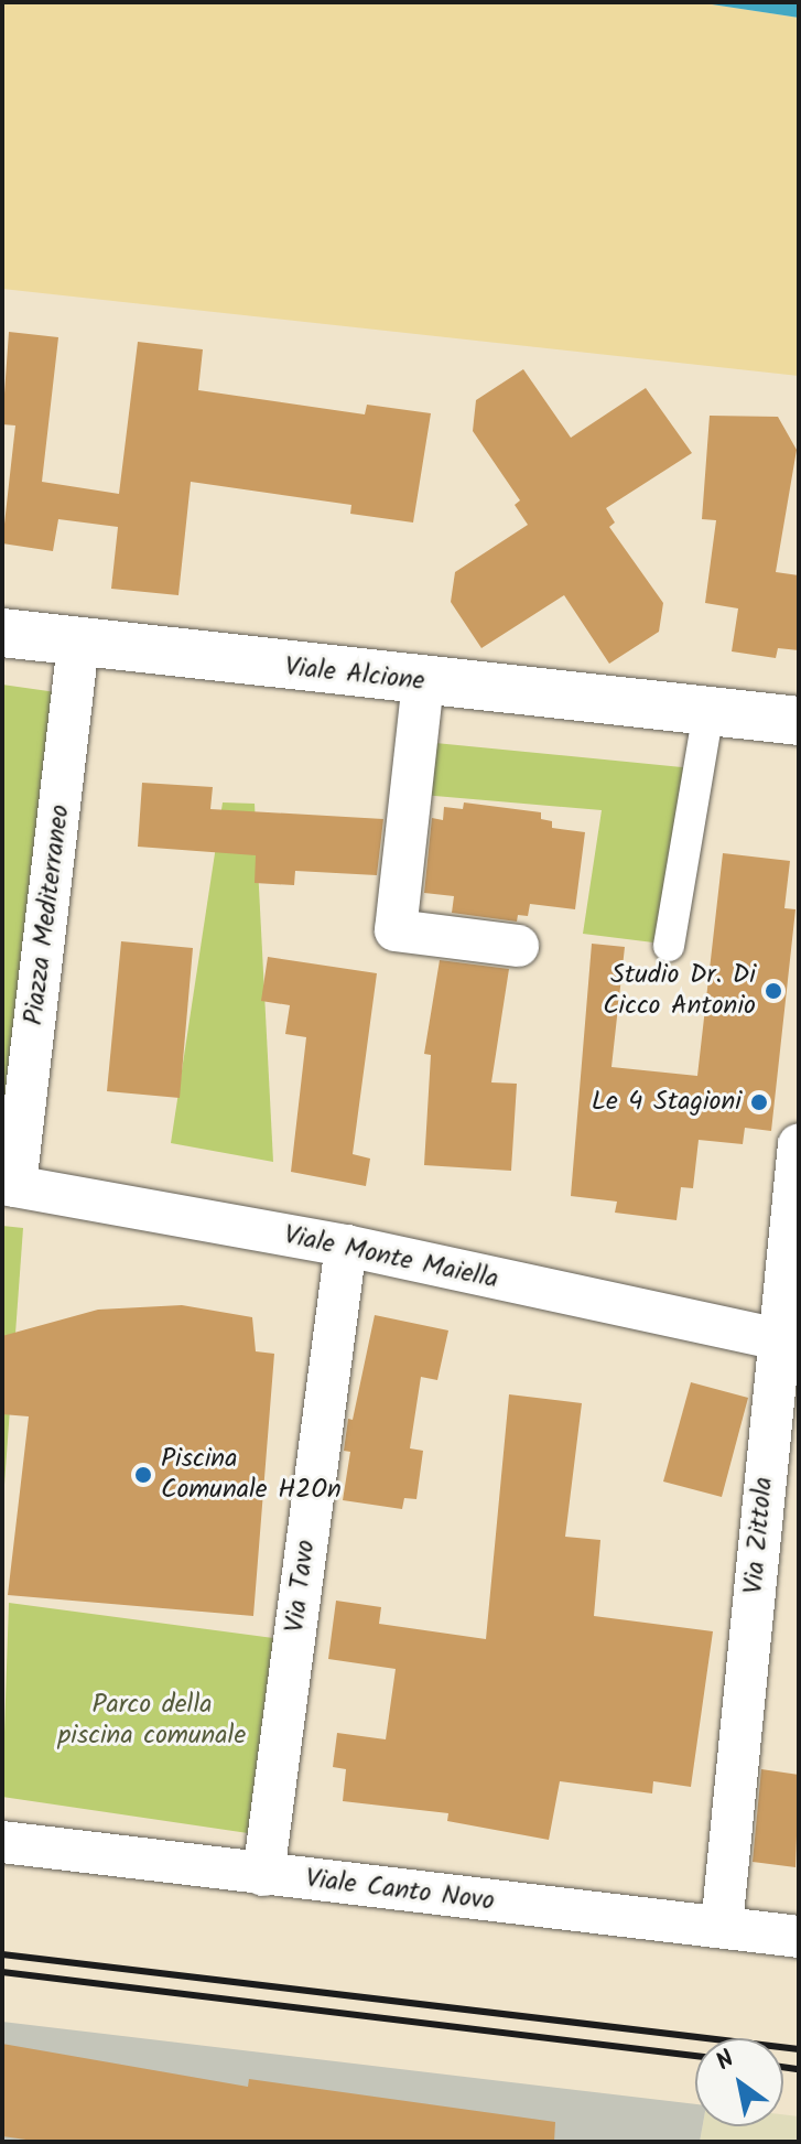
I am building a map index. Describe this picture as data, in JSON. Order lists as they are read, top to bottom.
{
  "streets": {
    "street": [
      "Viale Alcione",
      "Piazza Mediterraneo",
      "Viale Monte Maiella",
      "Via Zittola",
      "Via Tavo",
      "Viale Canto Novo"
    ]
  },
  "crossings": [
    ["Viale Alcione", "Piazza Mediterraneo"],
    ["Piazza Mediterraneo", "Viale Monte Maiella"],
    ["Viale Monte Maiella", "Via Zittola"],
    ["Viale Monte Maiella", "Via Tavo"],
    ["Via Zittola", "Viale Canto Novo"],
    ["Via Tavo", "Viale Canto Novo"]
  ],
  "parks": ["Parco della piscina comunale"],
  "places": ["Studio Dr. Di Cicco Antonio", "Le 4 Stagioni", "Piscina Comunale H2On"],
  "north": "top left"
}
